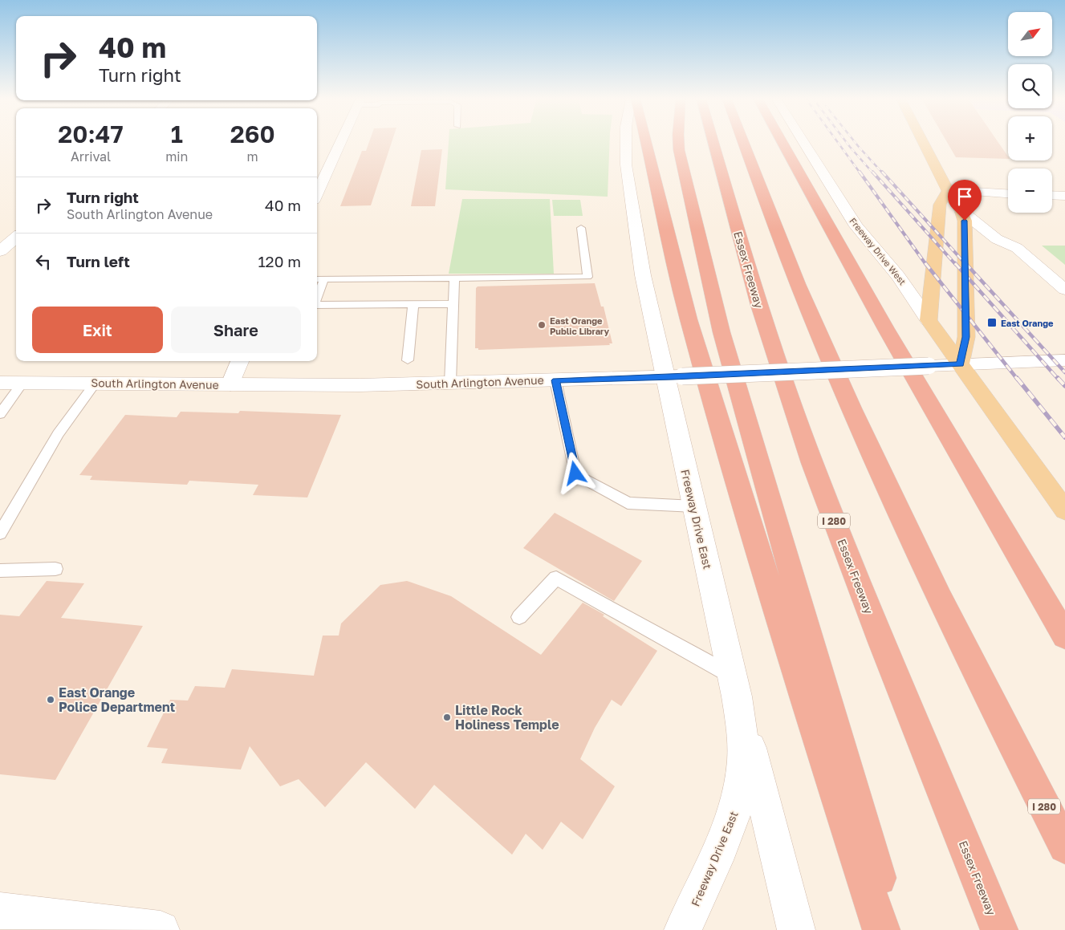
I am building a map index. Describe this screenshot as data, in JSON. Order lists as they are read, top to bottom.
{
  "streets": {
    "highway": ["Essex Freeway", "I 280"],
    "main road": ["Freeway Drive West", "South Arlington Avenue", "Freeway Drive East"]
  },
  "crossings": [
    ["South Arlington Avenue", "Freeway Drive East"]
  ],
  "places": {
    "transit": ["East Orange"],
    "other": ["East Orange Public Library", "East Orange Police Department", "Little Rock Holiness Temple"]
  },
  "north": "top right",
  "page": {
    "map_buttons": ["+", "−"],
    "turn": ["40 m", "Turn right"],
    "eta": [
      "20:47",
      "Arrival",
      "1",
      "min",
      "260",
      "m"
    ],
    "list": [
      {
        "name": "Turn right",
        "note": "South Arlington Avenue",
        "value": "40 m"
      },
      {
        "name": "Turn left",
        "value": "120 m"
      }
    ],
    "buttons": ["Exit", "Share"]
  }
}
